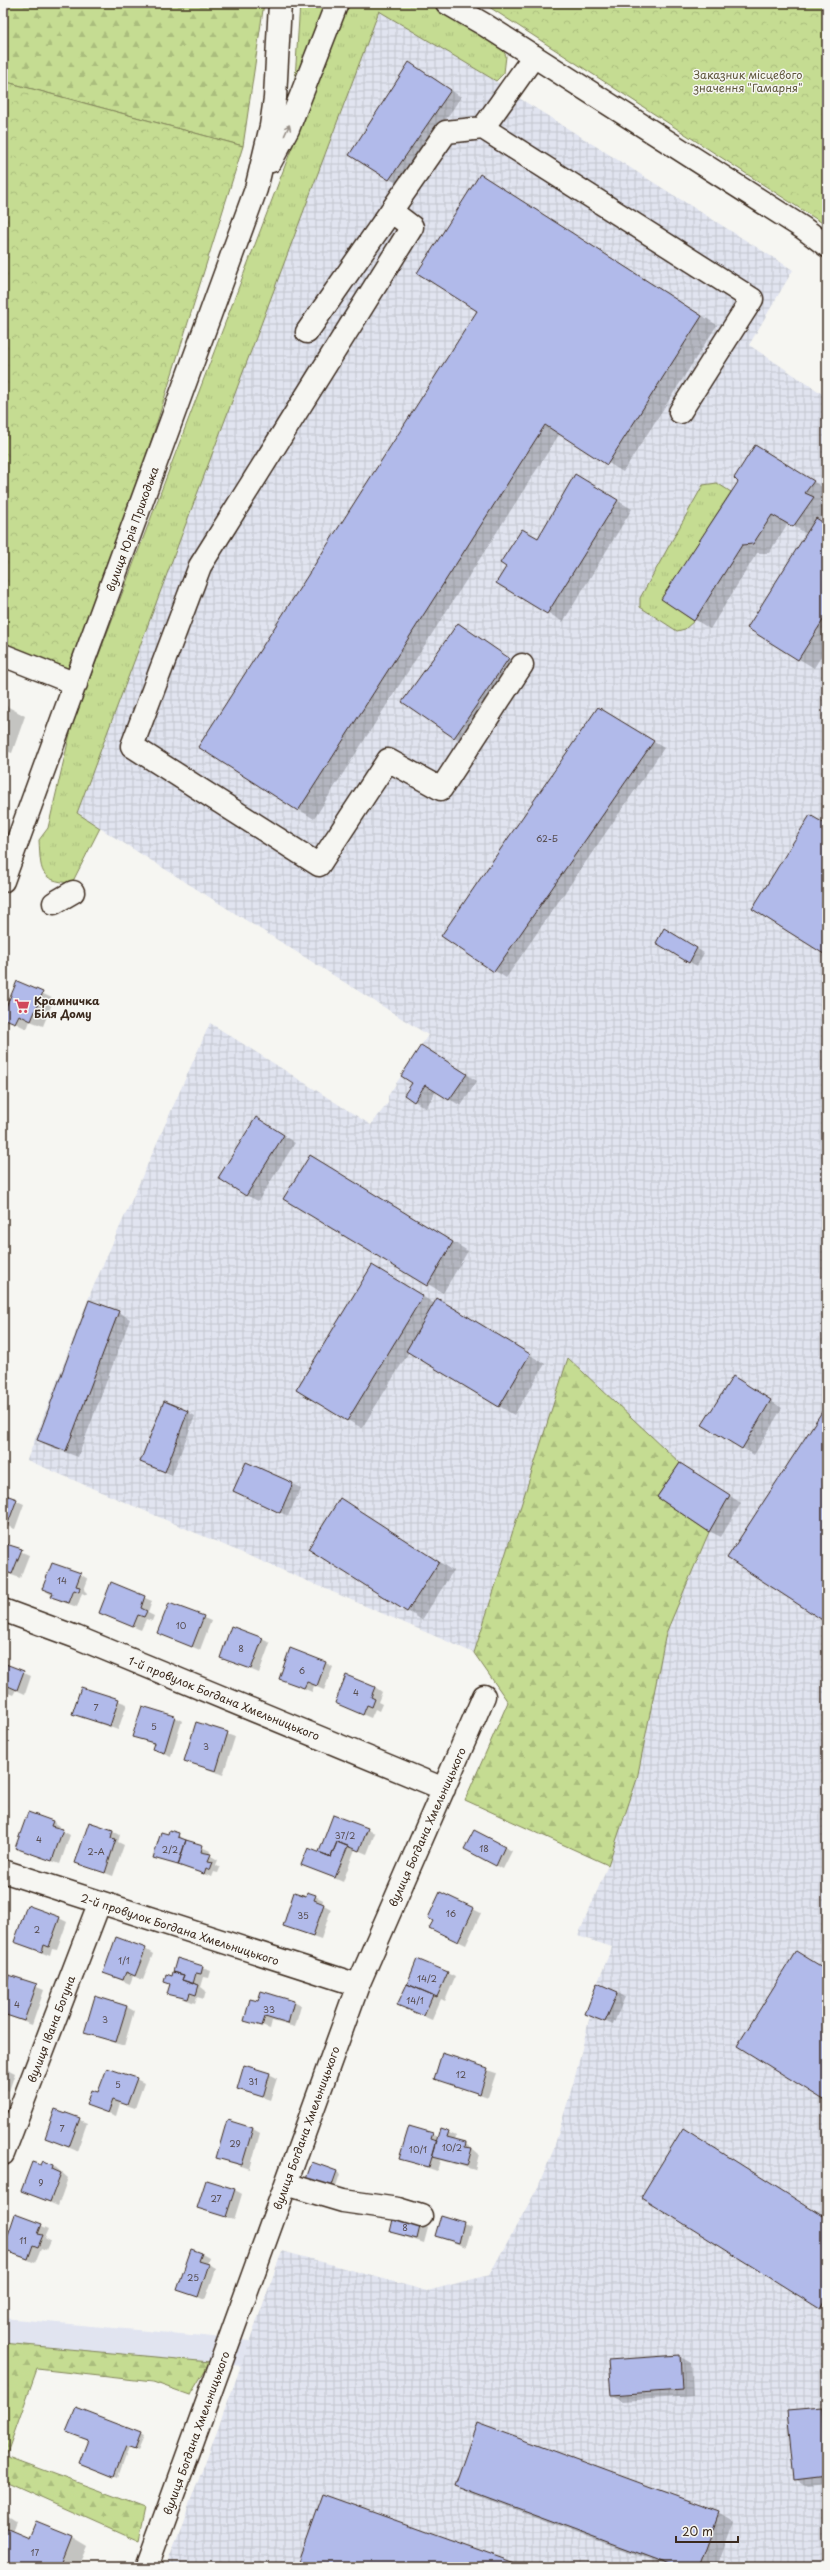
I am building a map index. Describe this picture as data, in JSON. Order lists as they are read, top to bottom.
{
  "streets": {
    "street": [
      "вулиця Юрія Приходька",
      "1-й провулок Богдана Хмельницького",
      "вулиця Богдана Хмельницького",
      "2-й провулок Богдана Хмельницького",
      "вулиця Івана Богуна"
    ]
  },
  "crossings": [
    ["1-й провулок Богдана Хмельницького", "вулиця Богдана Хмельницького"],
    ["вулиця Богдана Хмельницького", "2-й провулок Богдана Хмельницького"],
    ["2-й провулок Богдана Хмельницького", "вулиця Івана Богуна"]
  ],
  "parks": ["Заказник місцевого значення \"Гамарня\""],
  "places": {
    "supermarket": ["Крамничка Біля Дому"]
  },
  "house_numbers": [
    "62-Б",
    "14",
    "10",
    "8",
    "6",
    "4",
    "7",
    "5",
    "3",
    "37/2",
    "4",
    "18",
    "2/2",
    "2-А",
    "16",
    "35",
    "2",
    "1/1",
    "14/2",
    "14/1",
    "4",
    "33",
    "3",
    "12",
    "31",
    "5",
    "7",
    "29",
    "10/2",
    "10/1",
    "9",
    "27",
    "8",
    "11",
    "25",
    "17"
  ],
  "scale_bar": "20 m"
}
